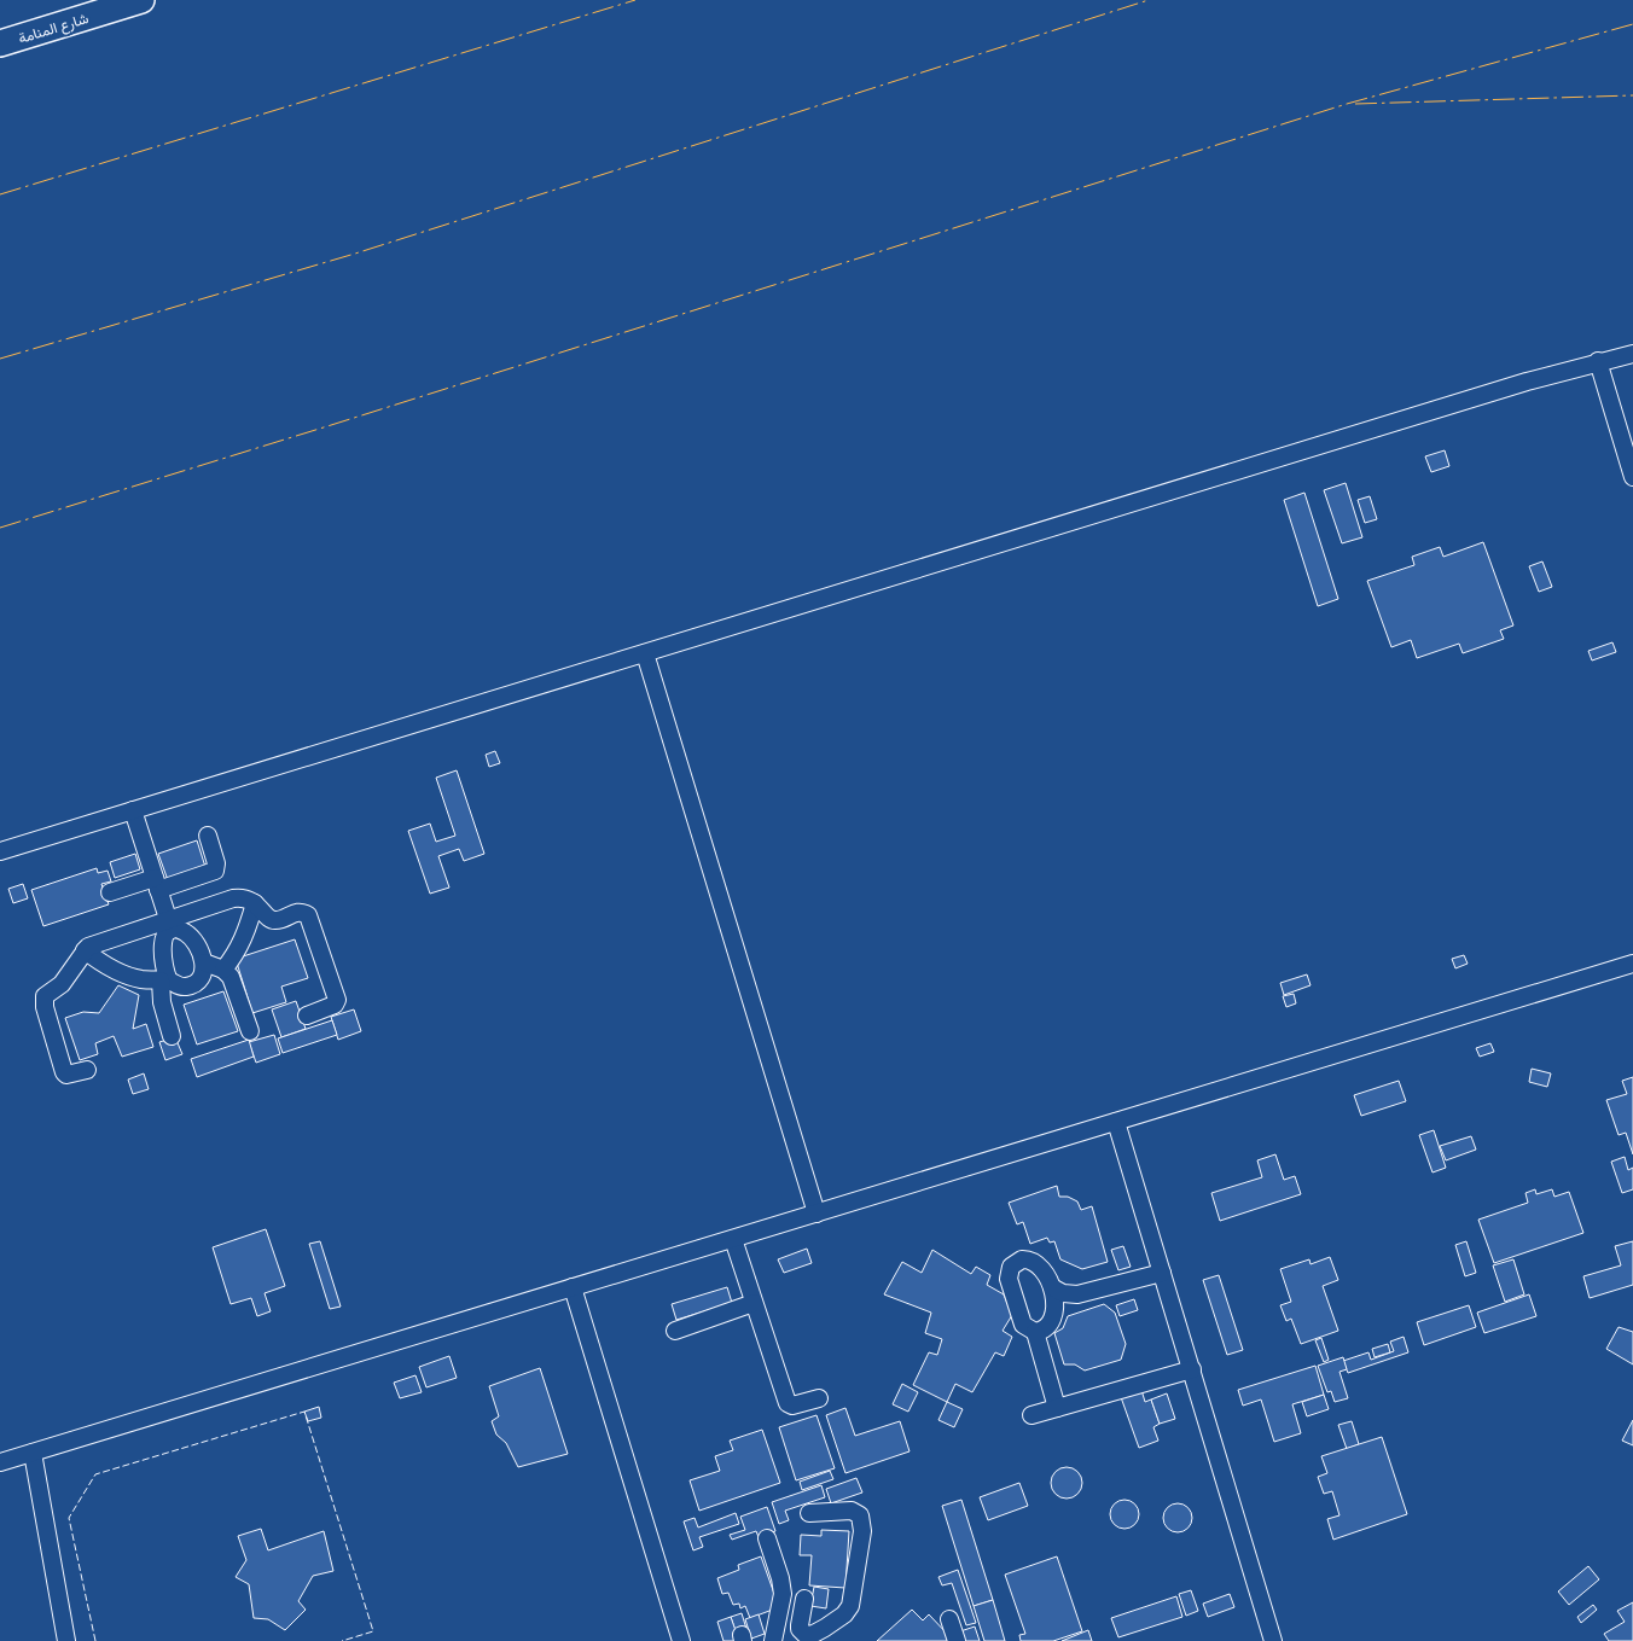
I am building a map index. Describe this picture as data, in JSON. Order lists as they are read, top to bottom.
{
  "streets": {
    "main road": ["شارع المنامة"]
  }
}
